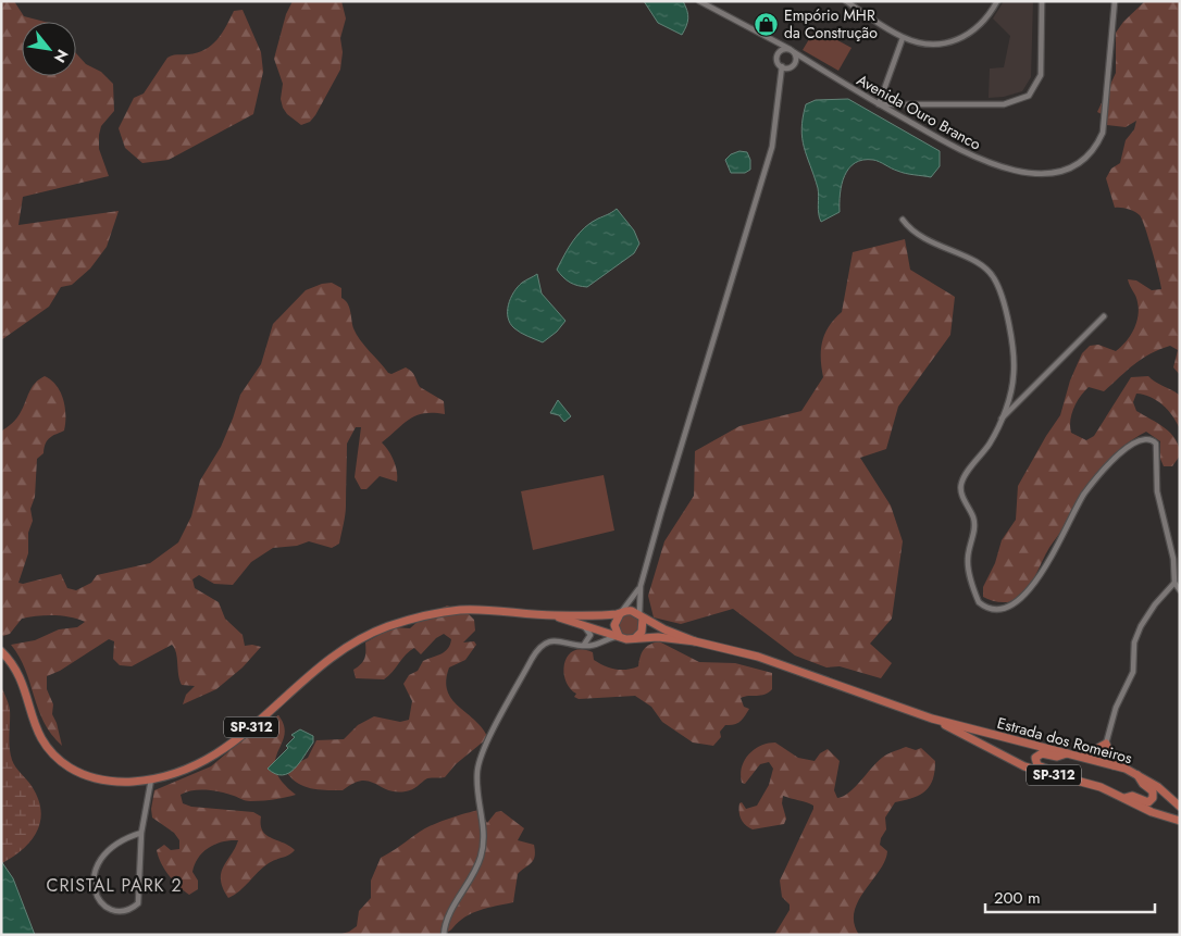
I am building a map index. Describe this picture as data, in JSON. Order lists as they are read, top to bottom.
{
  "streets": {
    "main road": ["SP-312", "Estrada dos Romeiros"],
    "street": ["Avenida Ouro Branco"]
  },
  "districts": ["CRISTAL PARK 2"],
  "places": {
    "shop": ["Empório MHR da Construção"]
  },
  "scale_bar": "200 m",
  "north": "bottom right"
}
